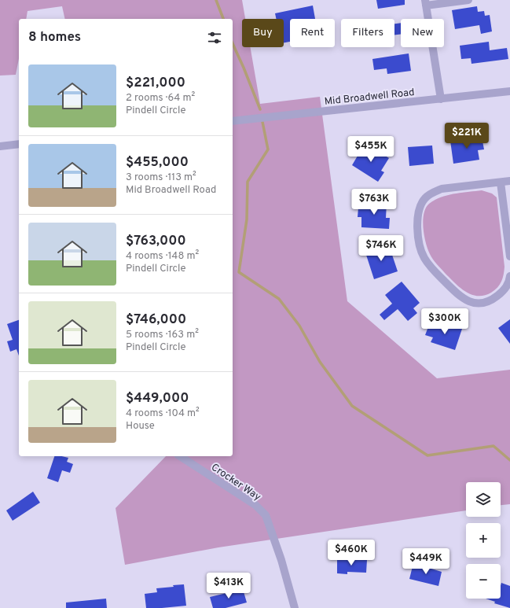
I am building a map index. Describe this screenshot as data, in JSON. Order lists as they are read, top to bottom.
{
  "streets": {
    "street": ["Mid Broadwell Road", "Crocker Way"]
  },
  "page": {
    "chip": [
      "Buy",
      "Rent",
      "Filters",
      "New"
    ],
    "heading": "8 homes",
    "list": [
      {
        "name": "$221,000",
        "note": "2 rooms · 64 m² · Pindell Circle"
      },
      {
        "name": "$455,000",
        "note": "3 rooms · 113 m² · Mid Broadwell Road"
      },
      {
        "name": "$763,000",
        "note": "4 rooms · 148 m² · Pindell Circle"
      },
      {
        "name": "$746,000",
        "note": "5 rooms · 163 m² · Pindell Circle"
      },
      {
        "name": "$449,000",
        "note": "4 rooms · 104 m² · House"
      }
    ],
    "price": [
      "$221K",
      "$455K",
      "$763K",
      "$746K",
      "$300K",
      "$460K",
      "$449K",
      "$413K"
    ],
    "map_buttons": ["+", "−"]
  }
}
